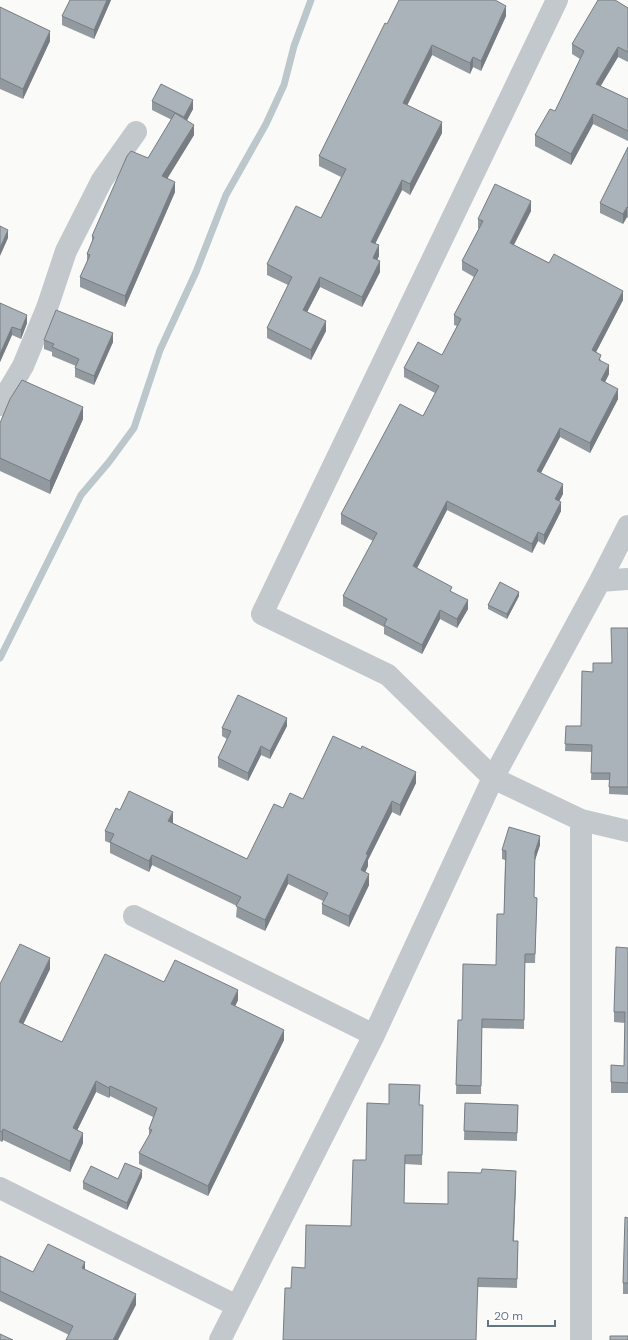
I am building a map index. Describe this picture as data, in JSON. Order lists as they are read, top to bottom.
{
  "scale_bar": "20 m"
}
